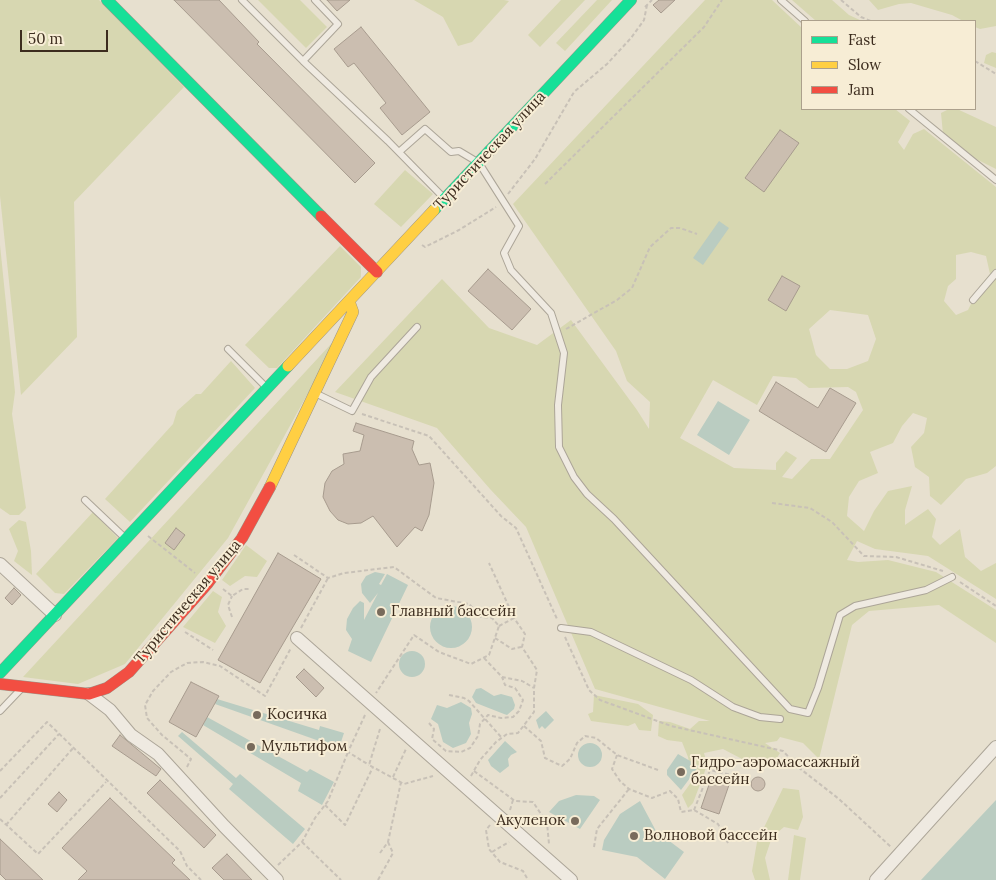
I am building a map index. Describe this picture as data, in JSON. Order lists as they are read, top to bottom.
{
  "streets": {
    "street": ["Туристическая улица"]
  },
  "places": [
    "Главный бассейн",
    "Косичка",
    "Мультифом",
    "Гидро-аэромассажный бассейн",
    "Акуленок",
    "Волновой бассейн"
  ],
  "legend": ["Fast", "Slow", "Jam"],
  "scale_bar": "50 m"
}
